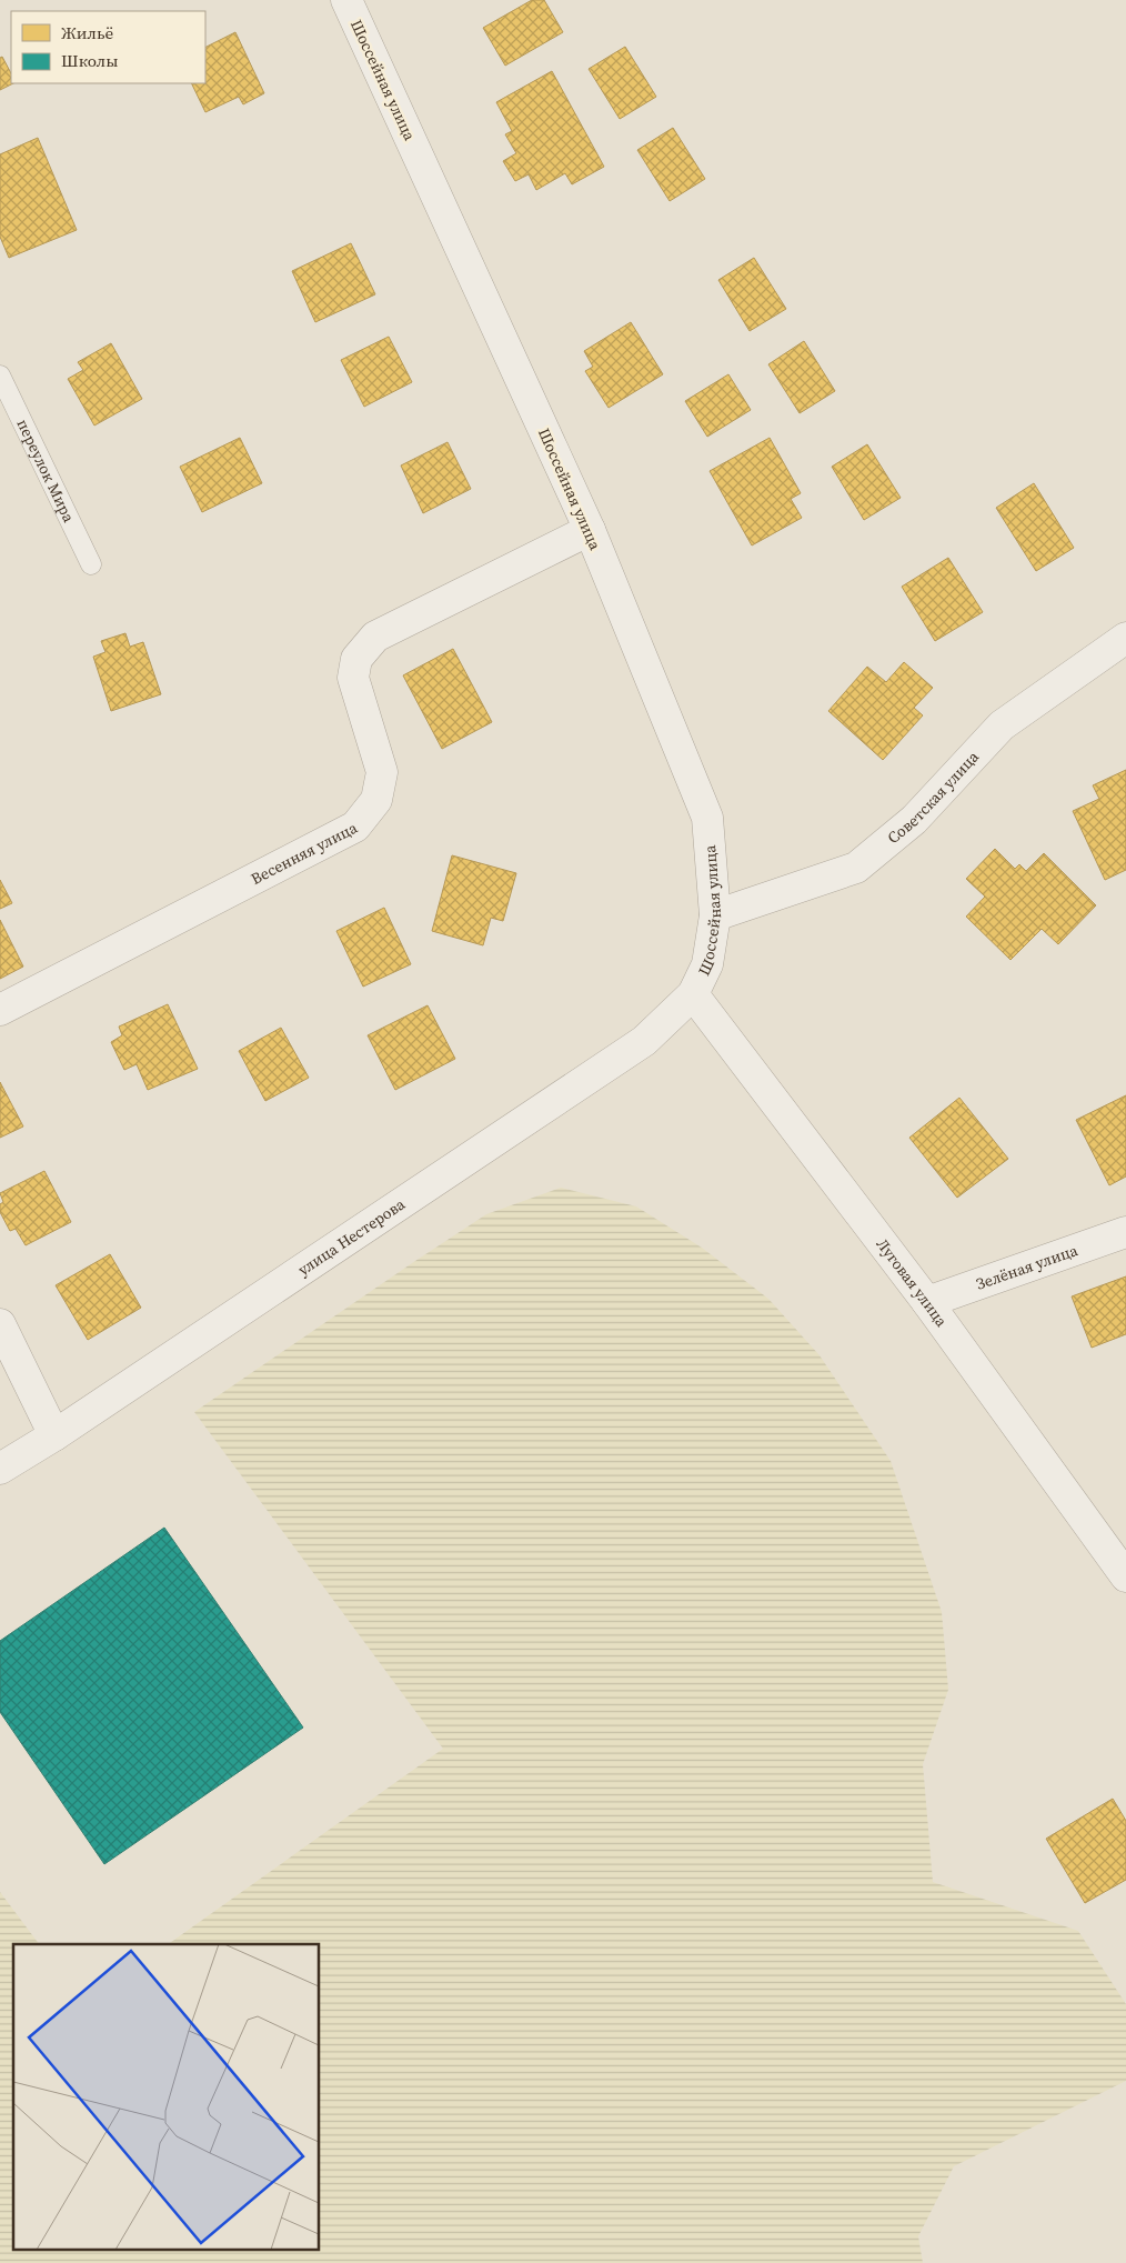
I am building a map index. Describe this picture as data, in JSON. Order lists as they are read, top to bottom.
{
  "streets": {
    "street": [
      "Шоссейная улица",
      "Советская улица",
      "Весенняя улица",
      "улица Нестерова",
      "Зелёная улица",
      "Луговая улица"
    ],
    "lane": ["переулок Мира"]
  },
  "crossings": [
    ["Шоссейная улица", "Советская улица"],
    ["Шоссейная улица", "Весенняя улица"],
    ["Шоссейная улица", "улица Нестерова"],
    ["Шоссейная улица", "Луговая улица"],
    ["улица Нестерова", "Луговая улица"],
    ["Зелёная улица", "Луговая улица"]
  ],
  "legend": ["Жильё", "Школы"]
}
